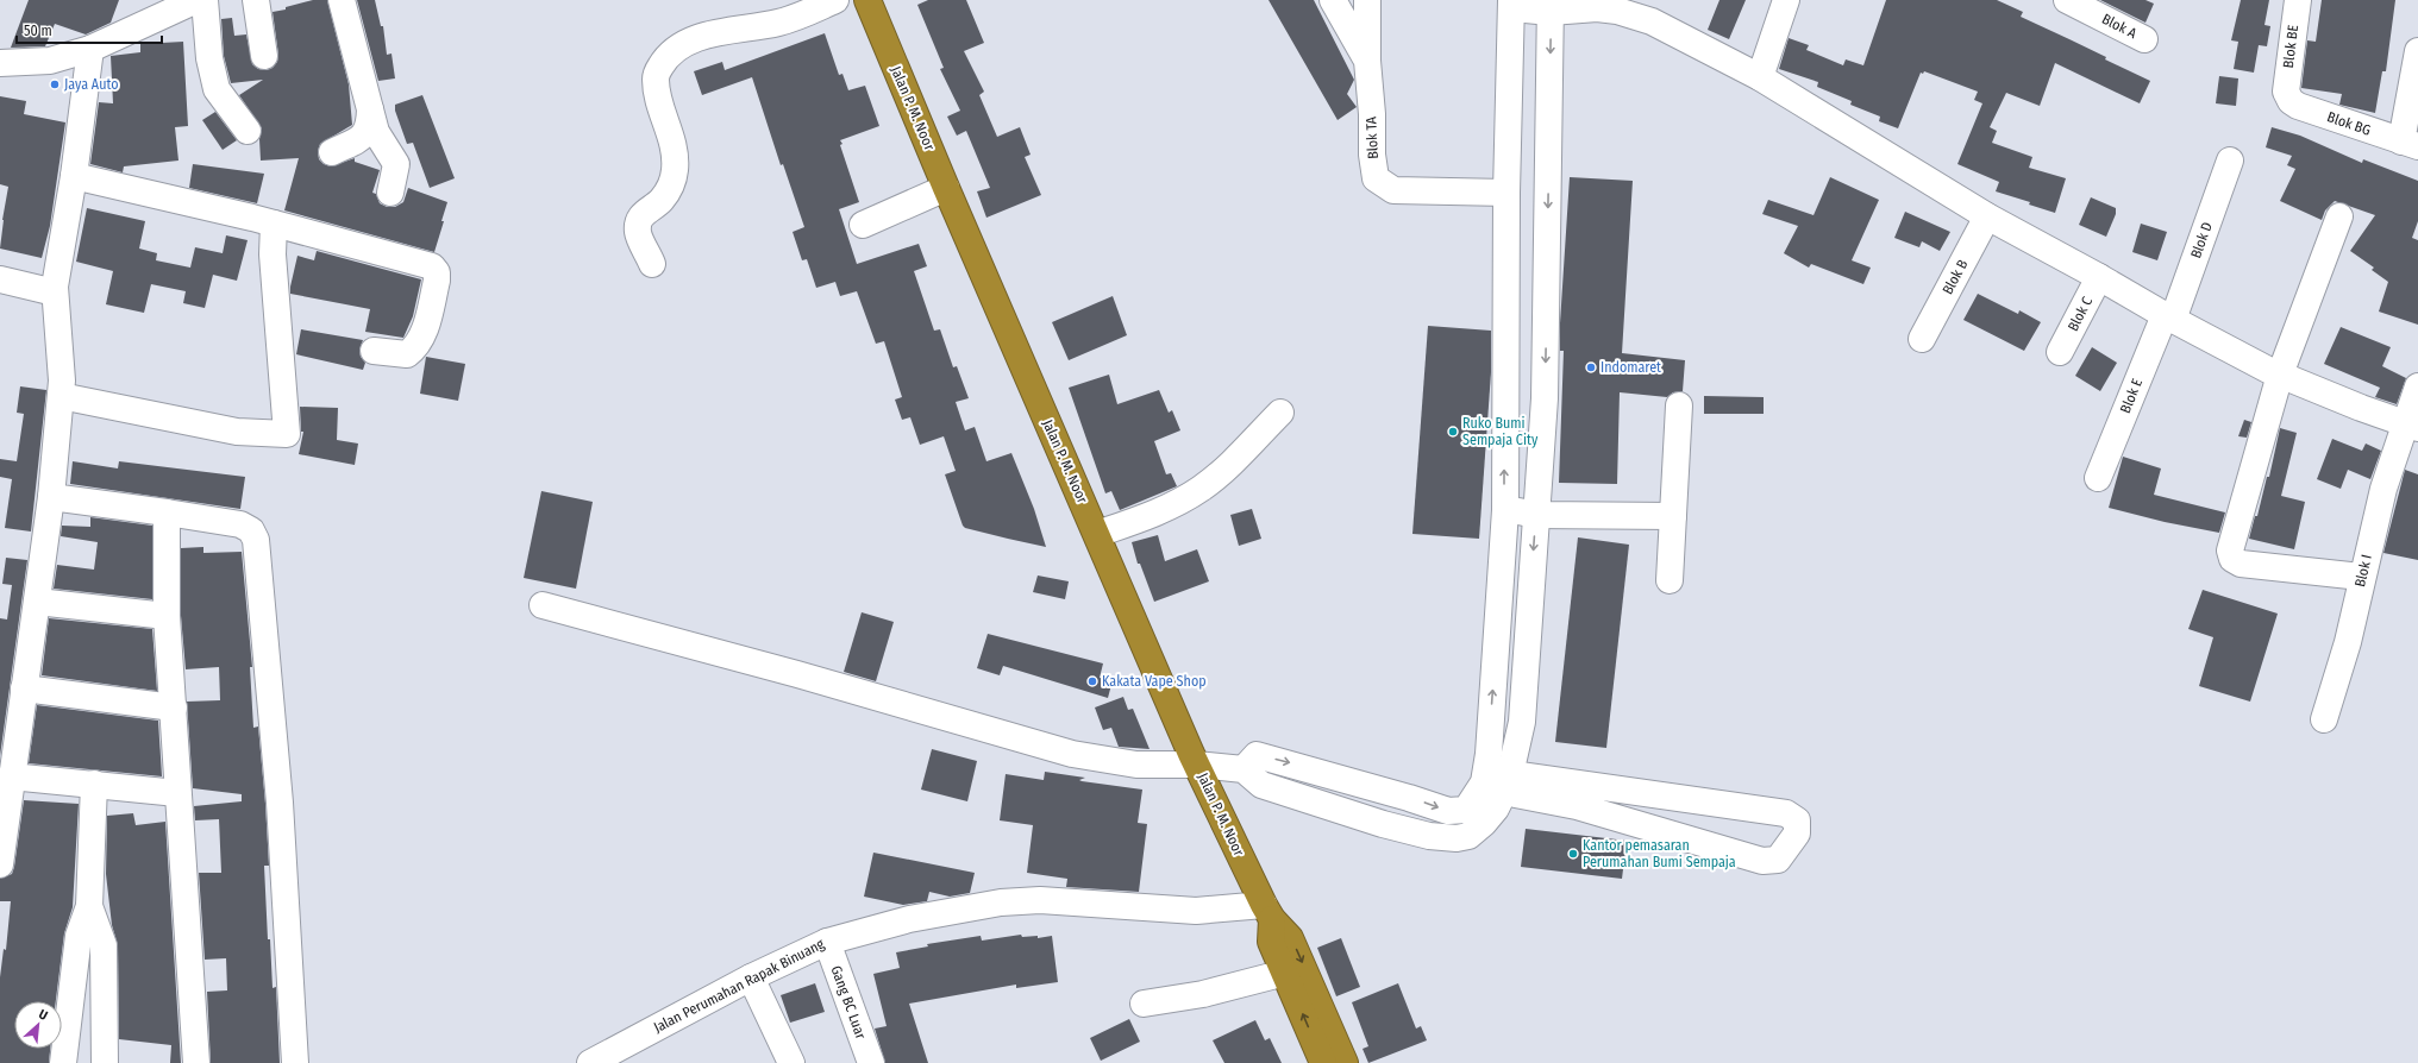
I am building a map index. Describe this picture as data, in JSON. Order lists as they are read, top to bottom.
{
  "streets": {
    "highway": ["Jalan P. M. Noor"],
    "street": [
      "Blok A",
      "Blok BE",
      "Blok BG",
      "Blok TA",
      "Blok D",
      "Blok B",
      "Blok C",
      "Blok E",
      "Blok I",
      "Jalan Perumahan Rapak Binuang",
      "Gang BC Luar"
    ]
  },
  "crossings": [
    ["Blok BE", "Blok BG"],
    ["Jalan P. M. Noor", "Jalan Perumahan Rapak Binuang"],
    ["Blok D", "Blok E"],
    ["Jalan Perumahan Rapak Binuang", "Gang BC Luar"]
  ],
  "places": [
    "Jaya Auto",
    "Indomaret",
    "Ruko Bumi Sempaja City",
    "Kakata Vape Shop",
    "Kantor pemasaran Perumahan Bumi Sempaja"
  ],
  "scale_bar": "50 m",
  "north": "top right"
}
